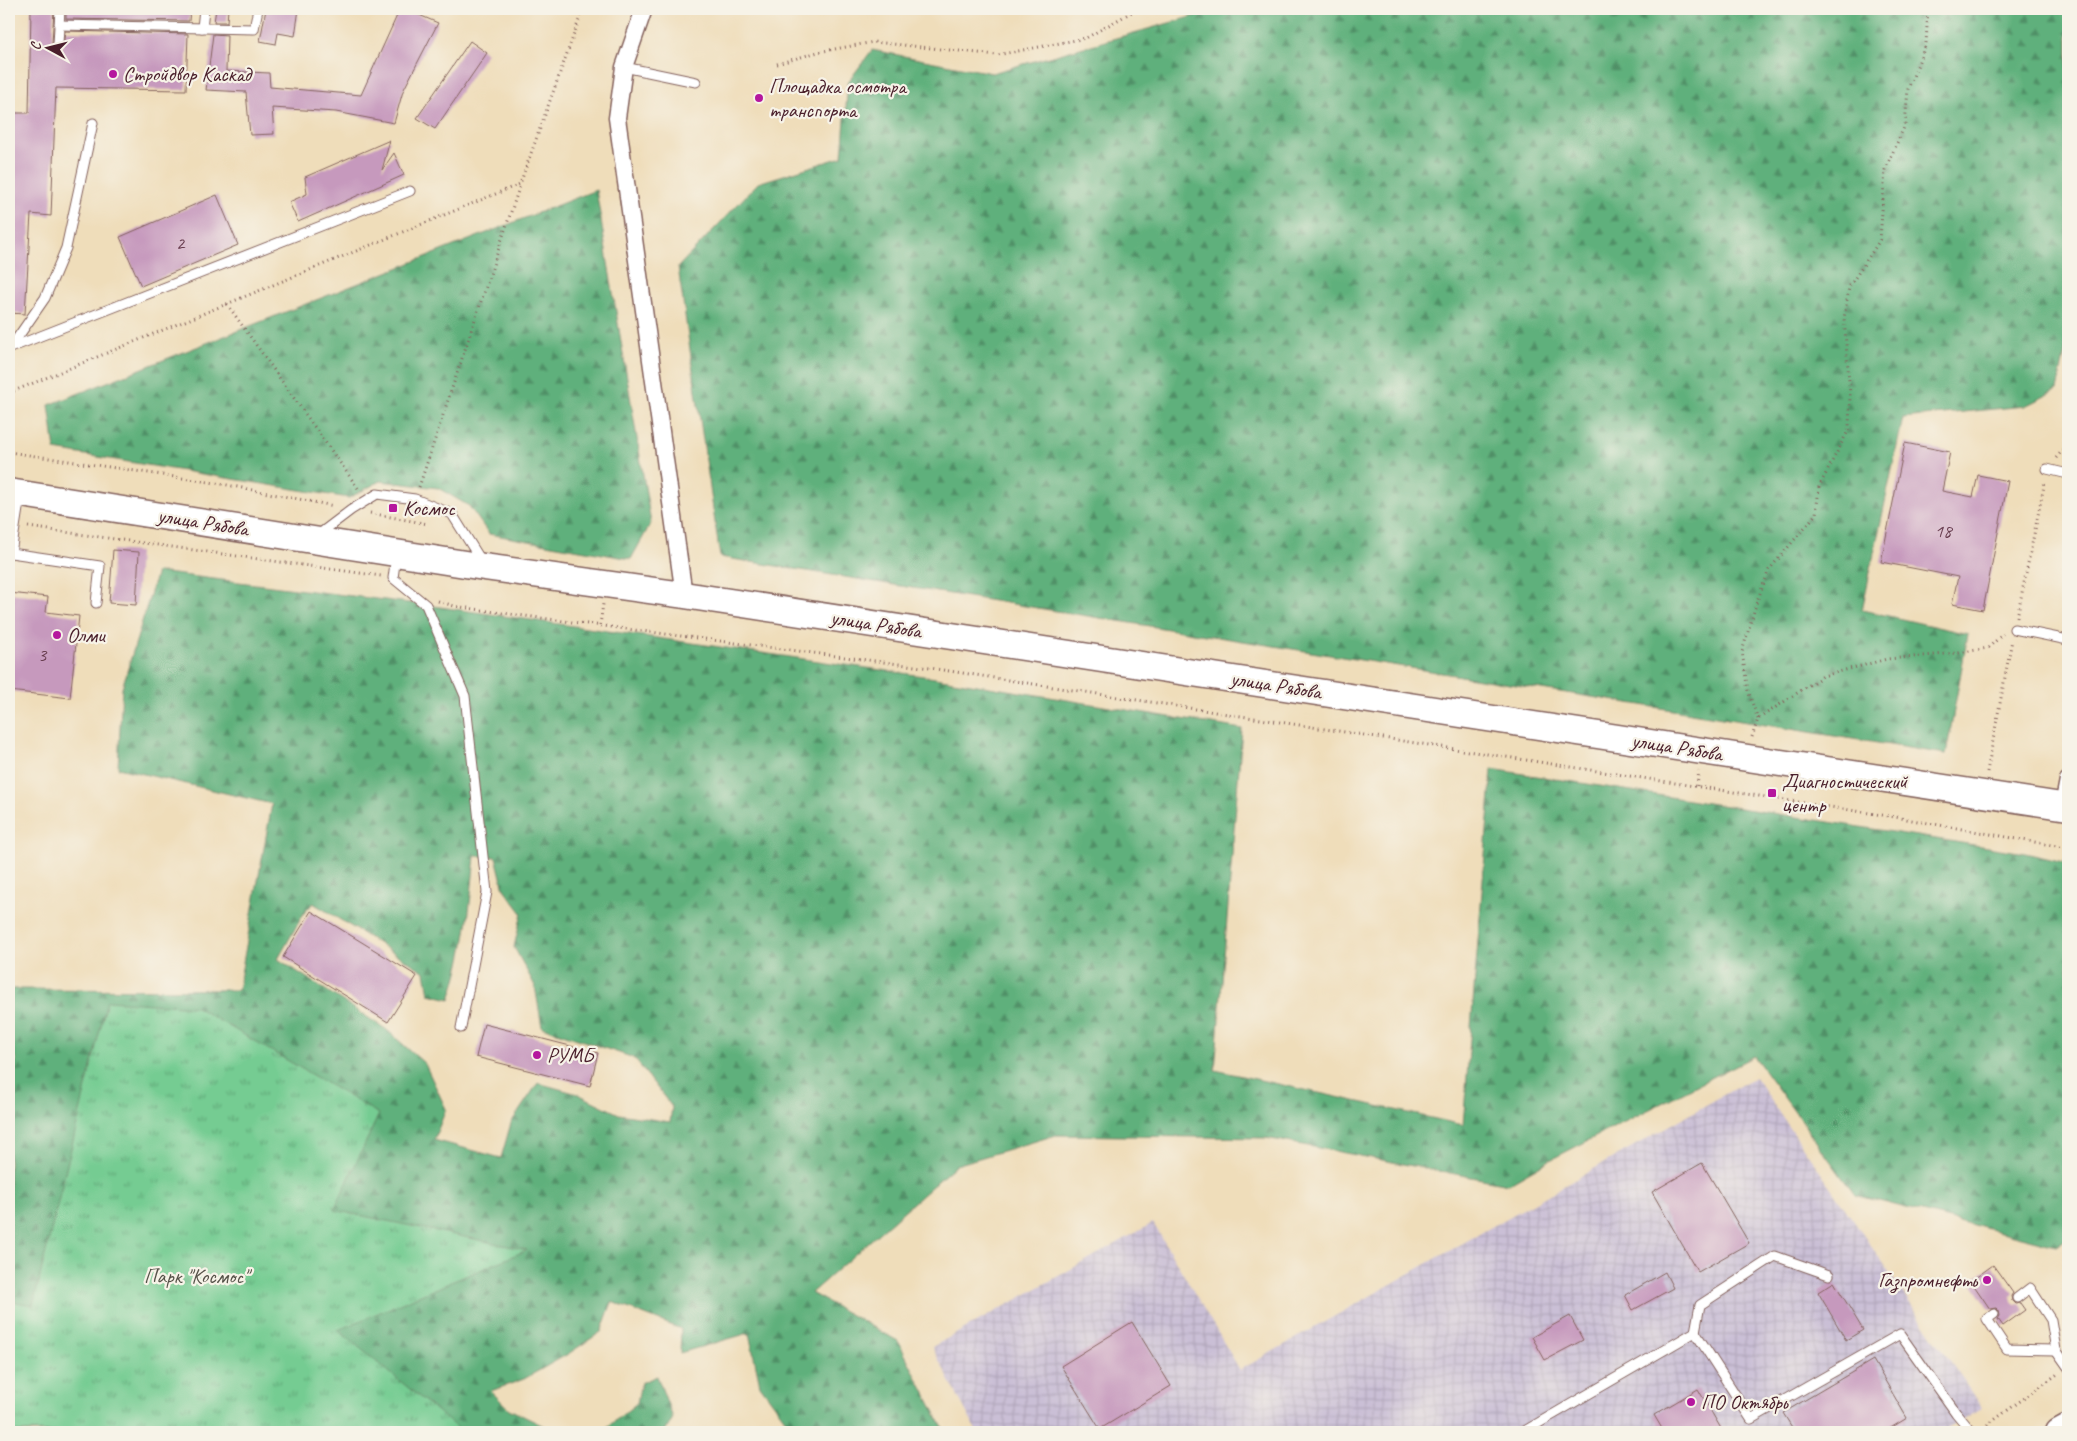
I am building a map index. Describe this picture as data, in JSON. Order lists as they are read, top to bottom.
{
  "streets": {
    "main road": ["улица Рябова"]
  },
  "parks": ["Парк \"Космос\""],
  "places": {
    "other": [
      "Стройдвор Каскад",
      "Площадка осмотра транспорта",
      "Олми",
      "РУМБ",
      "Газпромнефть",
      "ПО Октябрь"
    ],
    "transit": ["Космос", "Диагностический центр"]
  },
  "house_numbers": ["2", "18", "3"],
  "north": "left"
}
